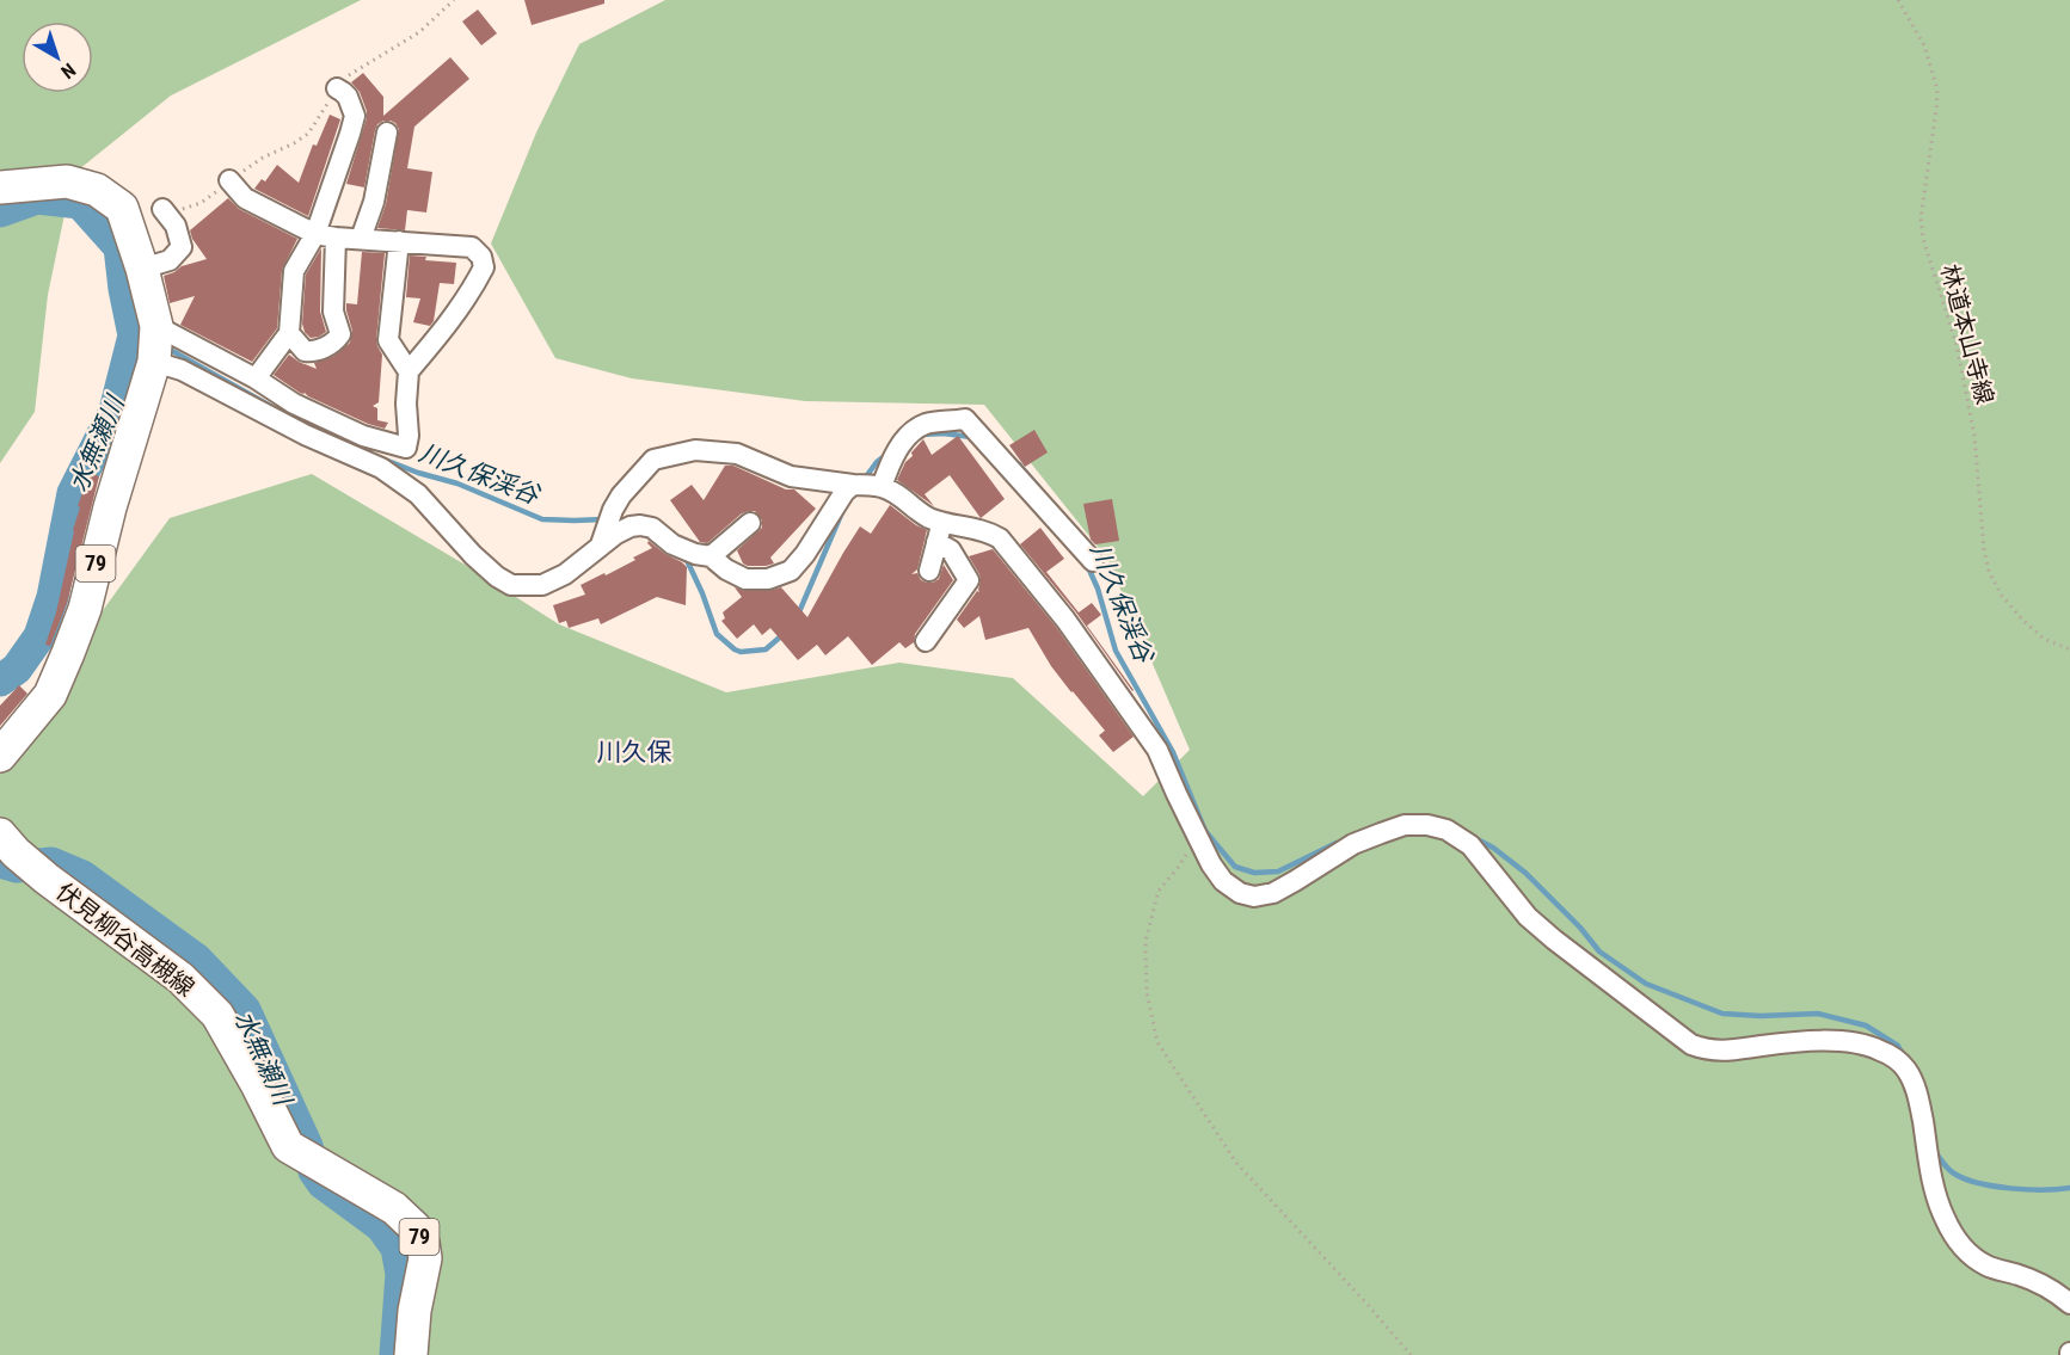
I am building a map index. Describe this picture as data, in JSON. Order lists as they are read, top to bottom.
{
  "streets": {
    "main road": ["79", "伏見柳谷高槻線"],
    "path": ["林道本山寺線"]
  },
  "districts": ["川久保"],
  "water": ["水無瀬川", "川久保渓谷"],
  "north": "bottom right"
}
